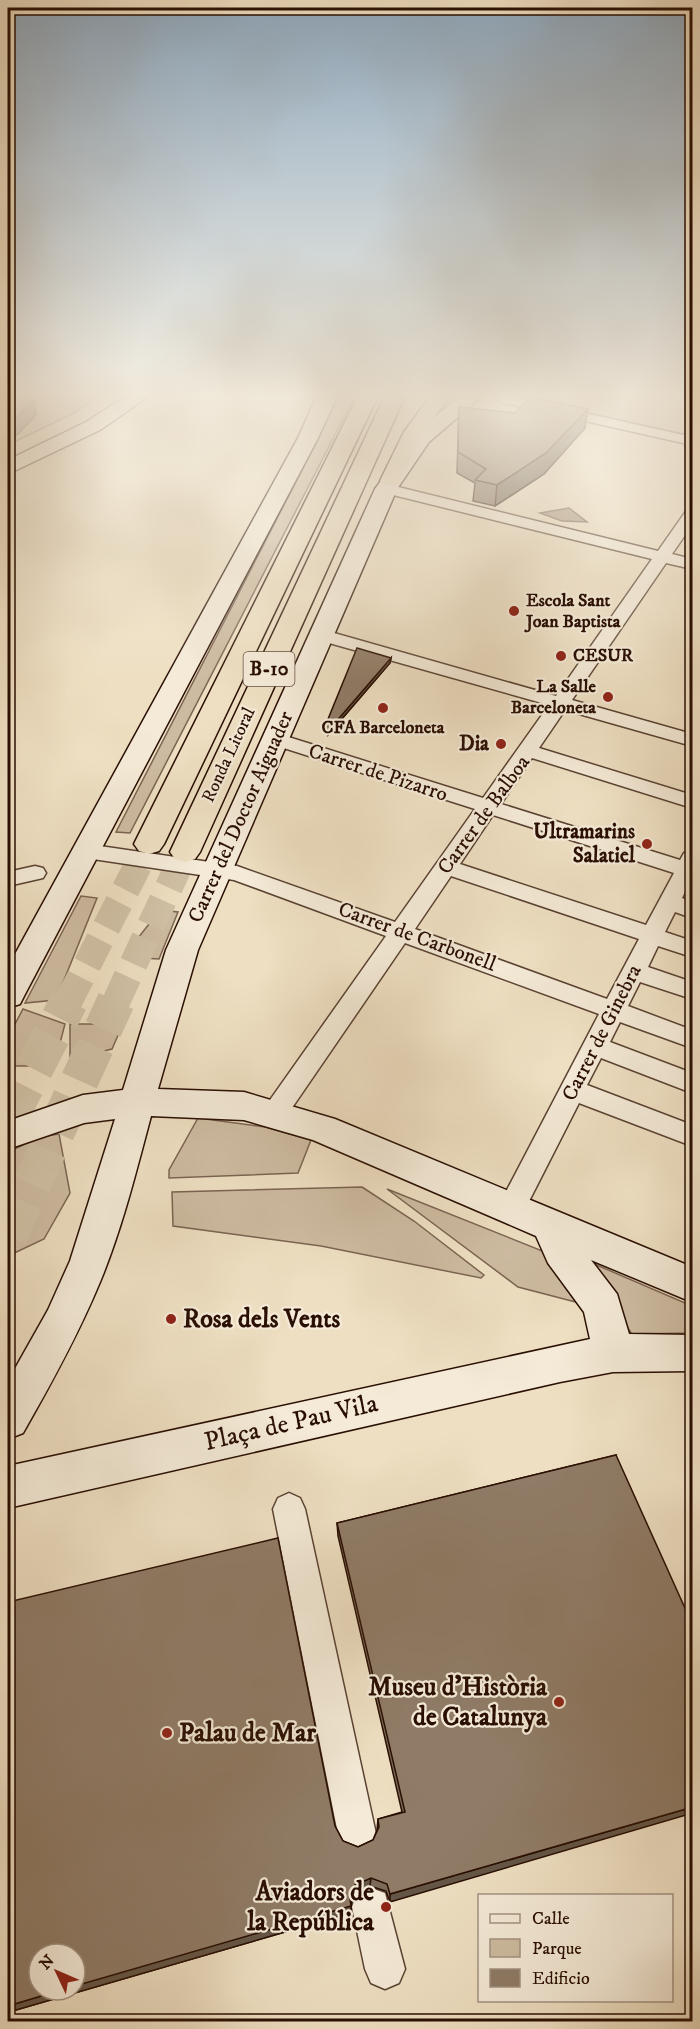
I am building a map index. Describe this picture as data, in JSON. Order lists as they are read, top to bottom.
{
  "streets": {
    "highway": ["B-10", "Ronda Litoral"],
    "main road": ["Carrer del Doctor Aiguader", "Plaça de Pau Vila"],
    "street": [
      "Carrer de Pizarro",
      "Carrer de Balboa",
      "Carrer de Carbonell",
      "Carrer de Ginebra"
    ]
  },
  "crossings": [
    ["Carrer de Pizarro", "Carrer de Balboa"],
    ["Carrer de Pizarro", "Carrer del Doctor Aiguader"],
    ["Carrer de Pizarro", "Carrer de Ginebra"],
    ["Carrer de Balboa", "Carrer de Carbonell"],
    ["Carrer del Doctor Aiguader", "Carrer de Carbonell"],
    ["Carrer de Carbonell", "Carrer de Ginebra"]
  ],
  "places": [
    "Escola Sant Joan Baptista",
    "CESUR",
    "La Salle Barceloneta",
    "CFA Barceloneta",
    "Dia",
    "Ultramarins Salatiel",
    "Rosa dels Vents",
    "Museu d'Història de Catalunya",
    "Palau de Mar",
    "Aviadors de la República"
  ],
  "legend": ["Calle", "Parque", "Edificio"],
  "north": "top left"
}
